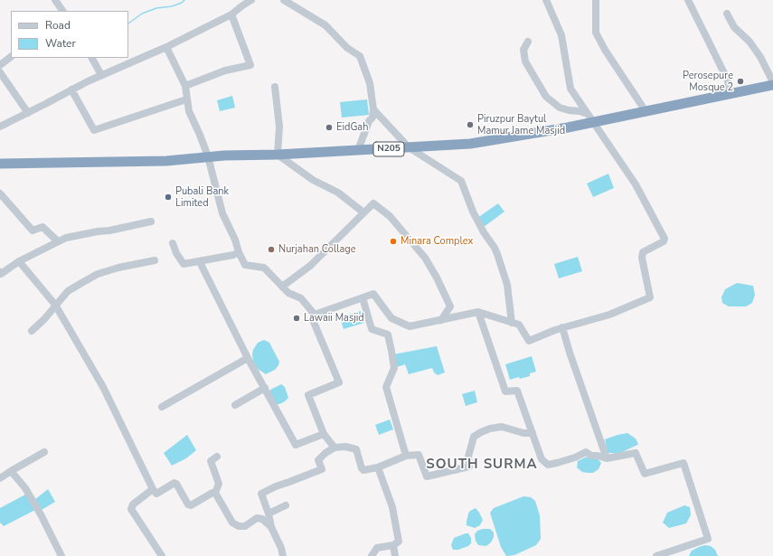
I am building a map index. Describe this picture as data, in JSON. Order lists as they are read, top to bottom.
{
  "streets": {
    "highway": ["N205"]
  },
  "districts": ["SOUTH SURMA"],
  "places": [
    "Perosepure Mosque 2",
    "Piruzpur Baytul Mamur Jame Masjid",
    "EidGah",
    "Pubali Bank Limited",
    "Minara Complex",
    "Nurjahan Collage",
    "Lawaii Masjid"
  ],
  "legend": ["Road", "Water"]
}
